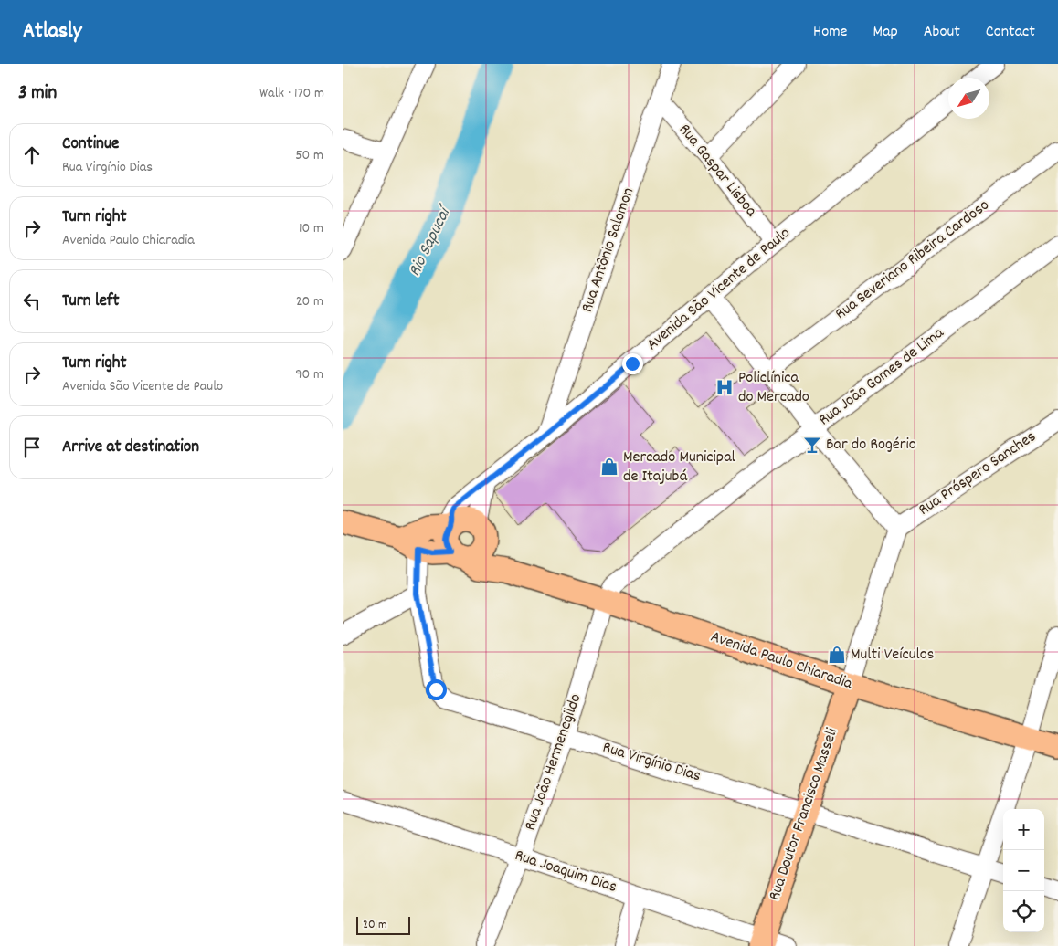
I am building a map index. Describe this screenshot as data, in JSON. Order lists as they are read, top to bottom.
{
  "streets": {
    "main road": ["Avenida Paulo Chiaradia", "Rua Doutor Francisco Masseli"],
    "street": [
      "Rua Gaspar Lisboa",
      "Rua Antônio Salomon",
      "Rua Severiano Ribeira Cardoso",
      "Avenida São Vicente de Paulo",
      "Rua João Gomes de Lima",
      "Rua Próspero Sanches",
      "Rua João Hermenegildo",
      "Rua Virgínio Dias",
      "Rua Joaquim Dias"
    ]
  },
  "crossings": [
    ["Rua Gaspar Lisboa", "Rua Antônio Salomon"],
    ["Rua Gaspar Lisboa", "Avenida São Vicente de Paulo"],
    ["Rua Antônio Salomon", "Avenida São Vicente de Paulo"],
    ["Avenida São Vicente de Paulo", "Avenida Paulo Chiaradia"],
    ["Rua João Gomes de Lima", "Avenida Paulo Chiaradia"],
    ["Rua João Gomes de Lima", "Rua João Hermenegildo"],
    ["Avenida Paulo Chiaradia", "Rua João Hermenegildo"],
    ["Avenida Paulo Chiaradia", "Rua Virgínio Dias"],
    ["Avenida Paulo Chiaradia", "Rua Doutor Francisco Masseli"],
    ["Rua João Hermenegildo", "Rua Virgínio Dias"],
    ["Rua João Hermenegildo", "Rua Joaquim Dias"],
    ["Rua Virgínio Dias", "Rua Doutor Francisco Masseli"],
    ["Rua Doutor Francisco Masseli", "Rua Joaquim Dias"]
  ],
  "water": ["Rio Sapucaí"],
  "places": {
    "hospital": ["Policlínica do Mercado"],
    "bar": ["Bar do Rogério"],
    "shop": ["Mercado Municipal de Itajubá", "Multi Veículos"]
  },
  "scale_bar": "20 m",
  "north": "bottom left",
  "page": {
    "header": "Atlasly",
    "nav": [
      "Home",
      "Map",
      "About",
      "Contact"
    ],
    "heading": ["3 min", "Walk · 170 m"],
    "list": [
      ["Continue", "Rua Virgínio Dias", "50 m"],
      ["Turn right", "Avenida Paulo Chiaradia", "10 m"],
      ["Turn left", "20 m"],
      ["Turn right", "Avenida São Vicente de Paulo", "90 m"],
      "Arrive at destination"
    ],
    "map_buttons": ["+", "−"],
    "scale": "20 m"
  }
}
